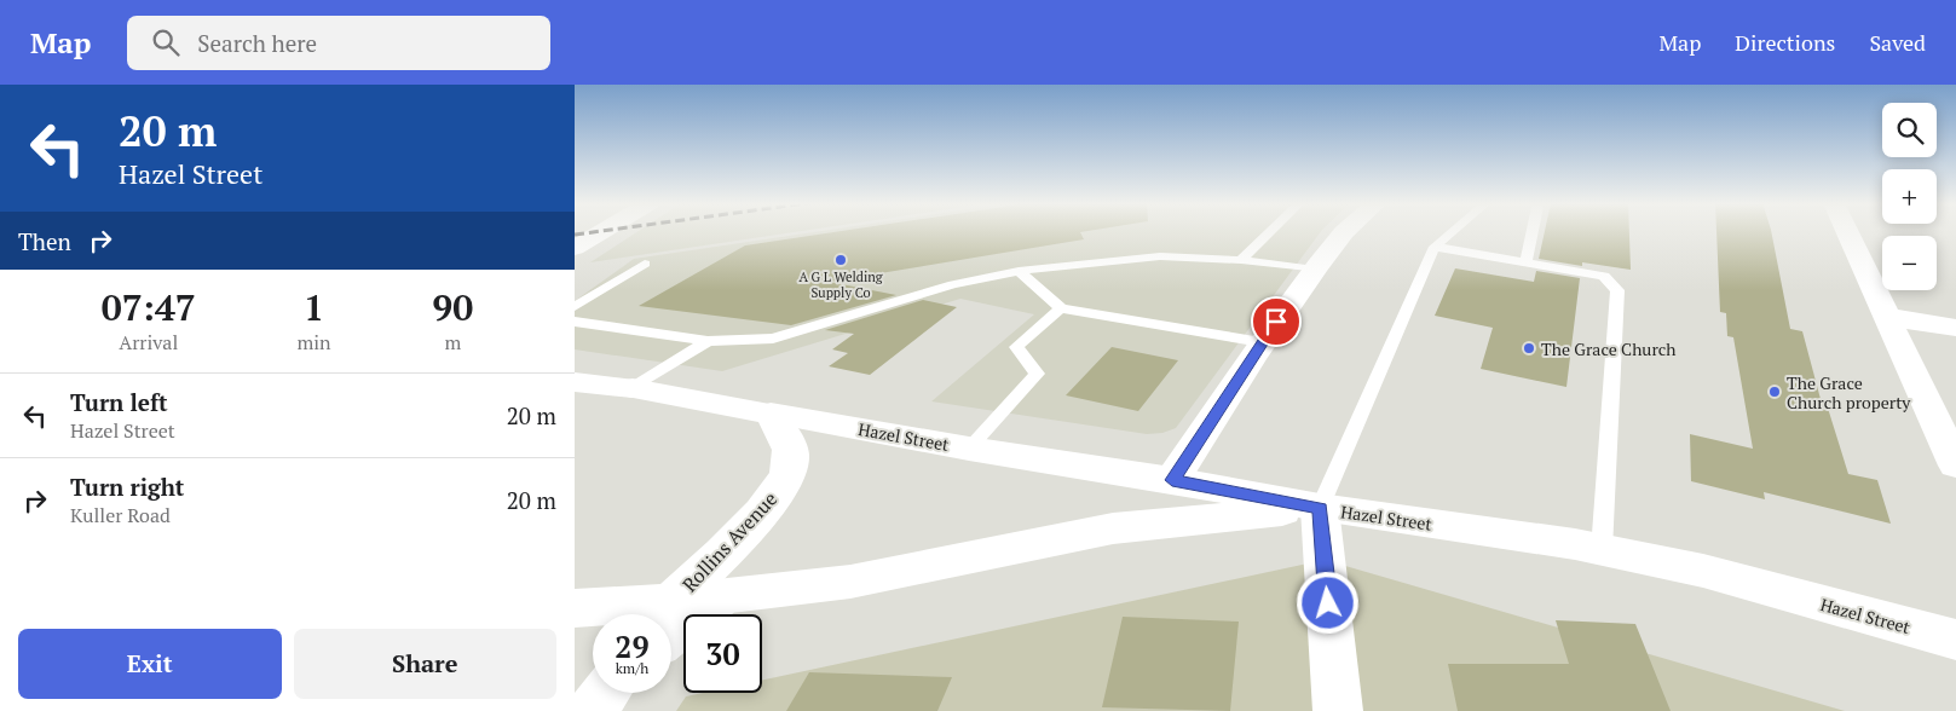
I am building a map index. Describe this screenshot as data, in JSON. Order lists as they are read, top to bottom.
{
  "streets": {
    "main road": ["Hazel Street", "Rollins Avenue"]
  },
  "crossings": [
    ["Hazel Street", "Rollins Avenue"]
  ],
  "places": ["A G L Welding Supply Co", "The Grace Church", "The Grace Church property"],
  "page": {
    "header": "Map",
    "search": "Search here",
    "nav": ["Map", "Directions", "Saved"],
    "turn": ["20 m", "Hazel Street"],
    "map_buttons": ["+", "−"],
    "then": "Then",
    "eta": [
      "07:47",
      "Arrival",
      "1",
      "min",
      "90",
      "m"
    ],
    "list": [
      {
        "name": "Turn left",
        "note": "Hazel Street",
        "value": "20 m"
      },
      {
        "name": "Turn right",
        "note": "Kuller Road",
        "value": "20 m"
      }
    ],
    "speed": "29 km/h",
    "limit": "30",
    "buttons": ["Exit", "Share"]
  }
}
